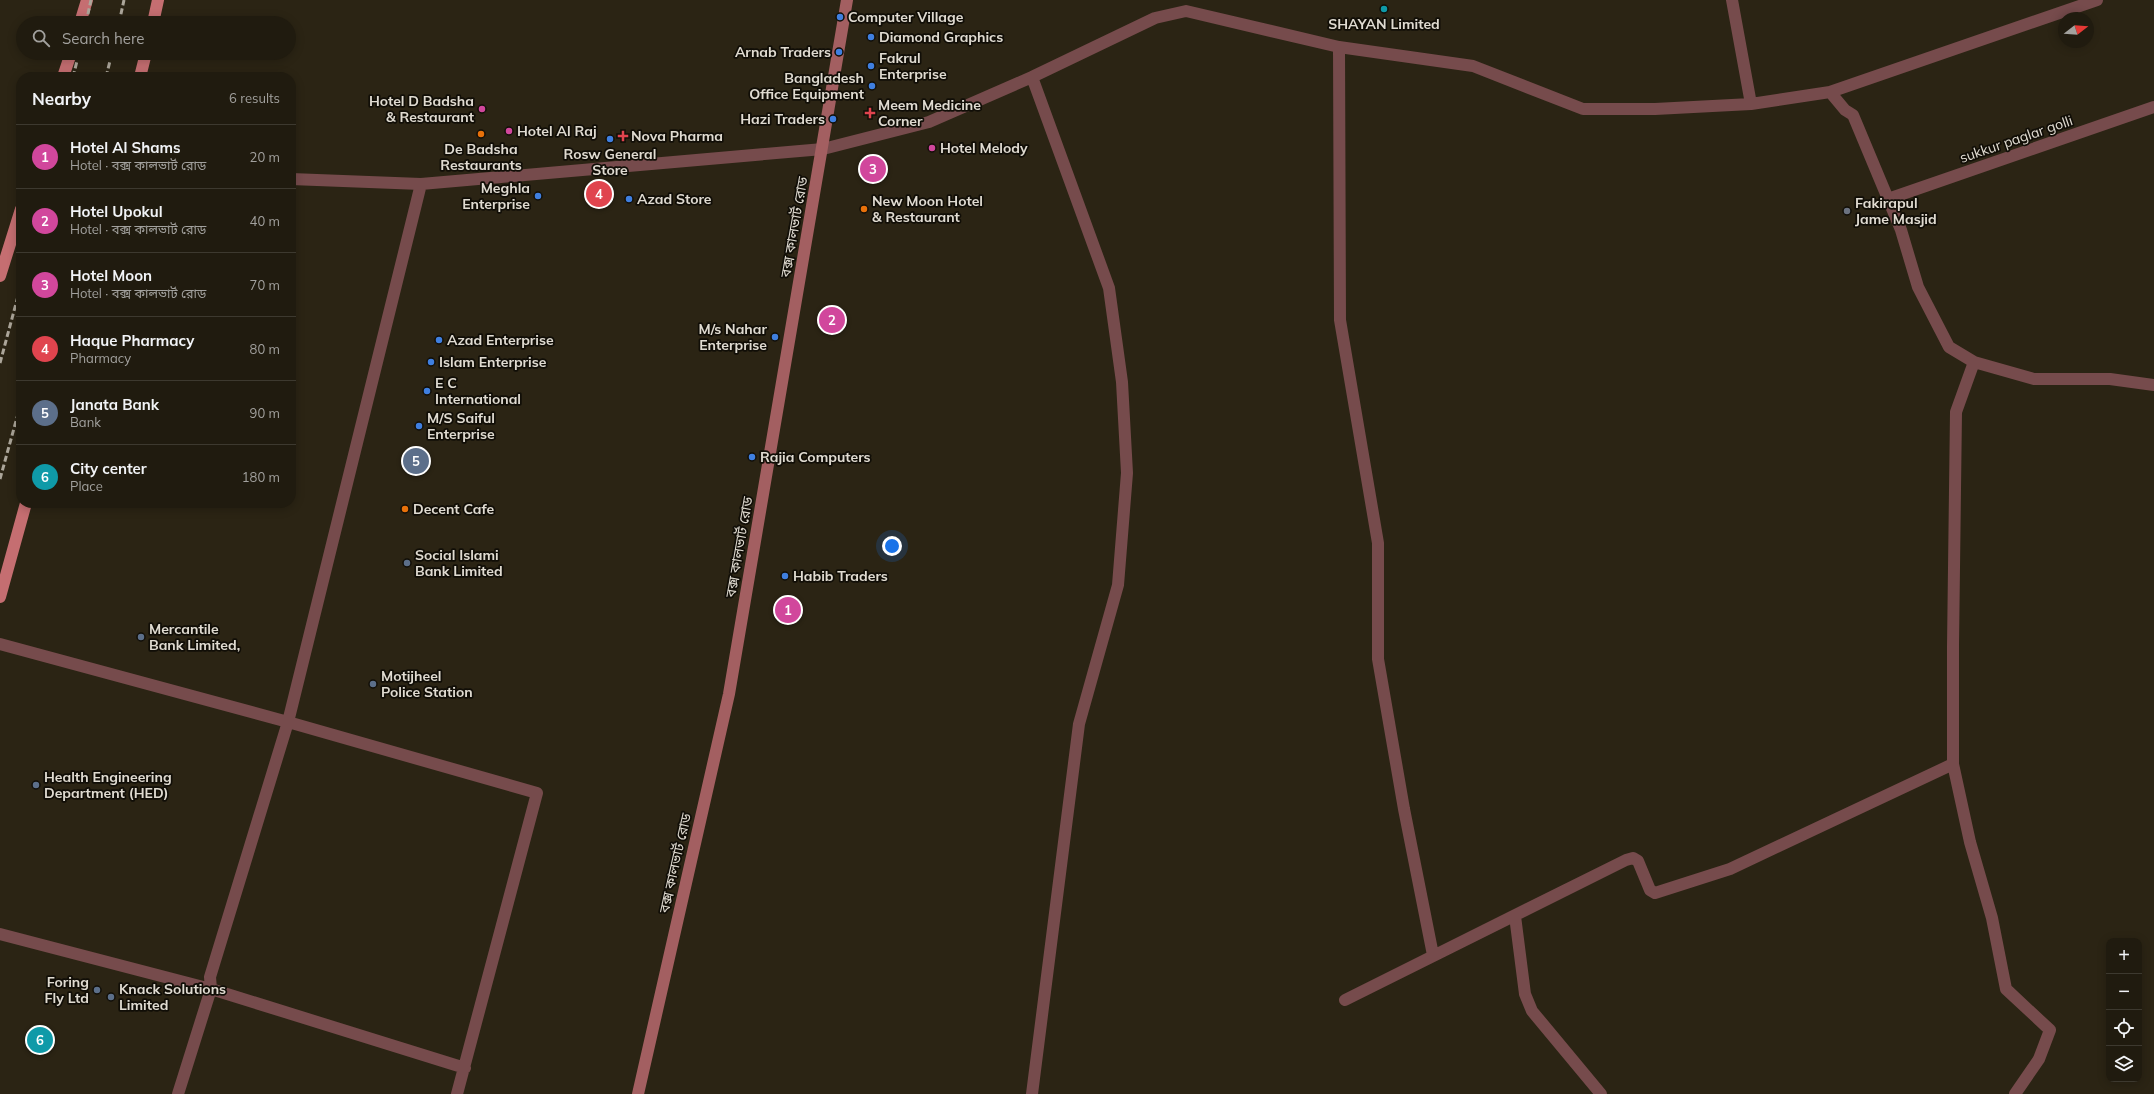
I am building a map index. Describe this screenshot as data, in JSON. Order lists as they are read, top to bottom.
{
  "streets": {
    "street": ["sukkur paglar golli", "বক্স কালভার্ট রোড"]
  },
  "places": {
    "other": [
      "SHAYAN Limited",
      "Computer Village",
      "Diamond Graphics",
      "Arnab Traders",
      "Fakrul Enterprise",
      "Bangladesh Office Equipment",
      "Hotel D Badsha & Restaurant",
      "Hazi Traders",
      "Hotel Al Raj",
      "De Badsha Restaurants",
      "Rosw General Store",
      "Hotel Melody",
      "Meghla Enterprise",
      "Azad Store",
      "New Moon Hotel & Restaurant",
      "Fakirapul Jame Masjid",
      "M/s Nahar Enterprise",
      "Azad Enterprise",
      "Islam Enterprise",
      "E C International",
      "M/S Saiful Enterprise",
      "Rajia Computers",
      "Decent Cafe",
      "Social Islami Bank Limited",
      "Habib Traders",
      "Mercantile Bank Limited,",
      "Motijheel Police Station",
      "Health Engineering Department (HED)",
      "Foring Fly Ltd",
      "Knack Solutions Limited"
    ],
    "health": ["Meem Medicine Corner", "Nova Pharma"]
  },
  "north": "right",
  "page": {
    "search": "Search here",
    "heading": ["Nearby", "6 results"],
    "list": [
      {
        "mark": "1",
        "name": "Hotel Al Shams",
        "note": "Hotel · বক্স কালভার্ট রোড",
        "value": "20 m"
      },
      {
        "mark": "2",
        "name": "Hotel Upokul",
        "note": "Hotel · বক্স কালভার্ট রোড",
        "value": "40 m"
      },
      {
        "mark": "3",
        "name": "Hotel Moon",
        "note": "Hotel · বক্স কালভার্ট রোড",
        "value": "70 m"
      },
      {
        "mark": "4",
        "name": "Haque Pharmacy",
        "note": "Pharmacy",
        "value": "80 m"
      },
      {
        "mark": "5",
        "name": "Janata Bank",
        "note": "Bank",
        "value": "90 m"
      },
      {
        "mark": "6",
        "name": "City center",
        "note": "Place",
        "value": "180 m"
      }
    ],
    "pins": [
      "3",
      "4",
      "2",
      "5",
      "1",
      "6"
    ],
    "map_buttons": ["+", "−"]
  }
}
